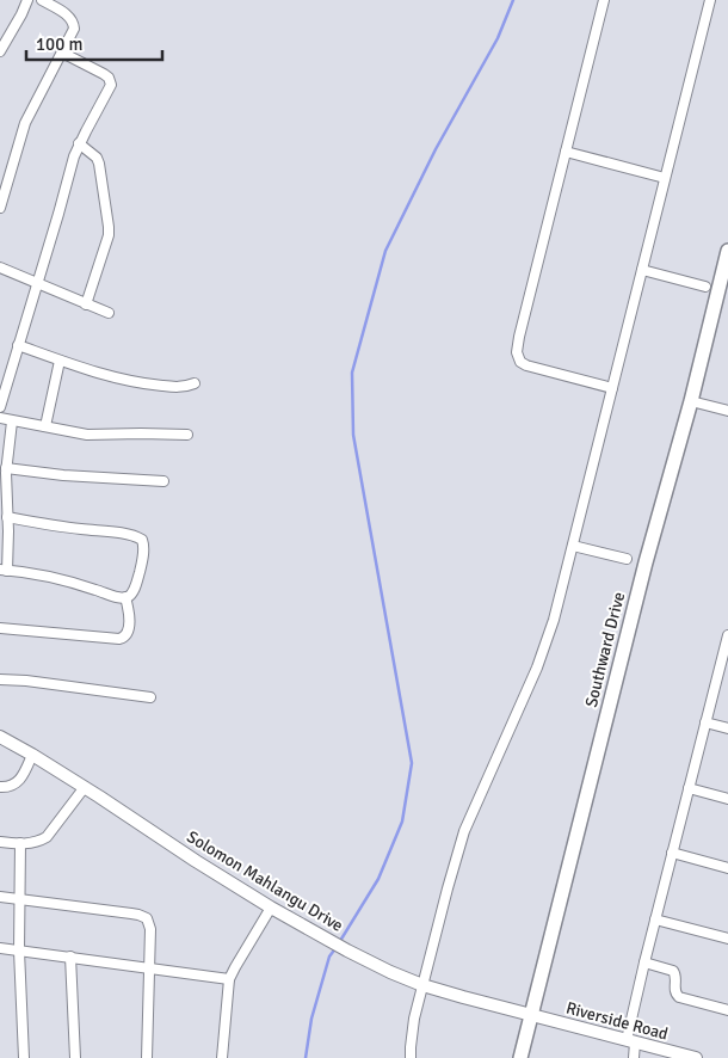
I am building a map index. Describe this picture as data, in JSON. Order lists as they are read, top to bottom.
{
  "streets": {
    "main road": ["Southward Drive"],
    "street": ["Solomon Mahlangu Drive", "Riverside Road"]
  },
  "crossings": [
    ["Southward Drive", "Solomon Mahlangu Drive"],
    ["Southward Drive", "Riverside Road"],
    ["Solomon Mahlangu Drive", "Riverside Road"]
  ],
  "scale_bar": "100 m"
}
